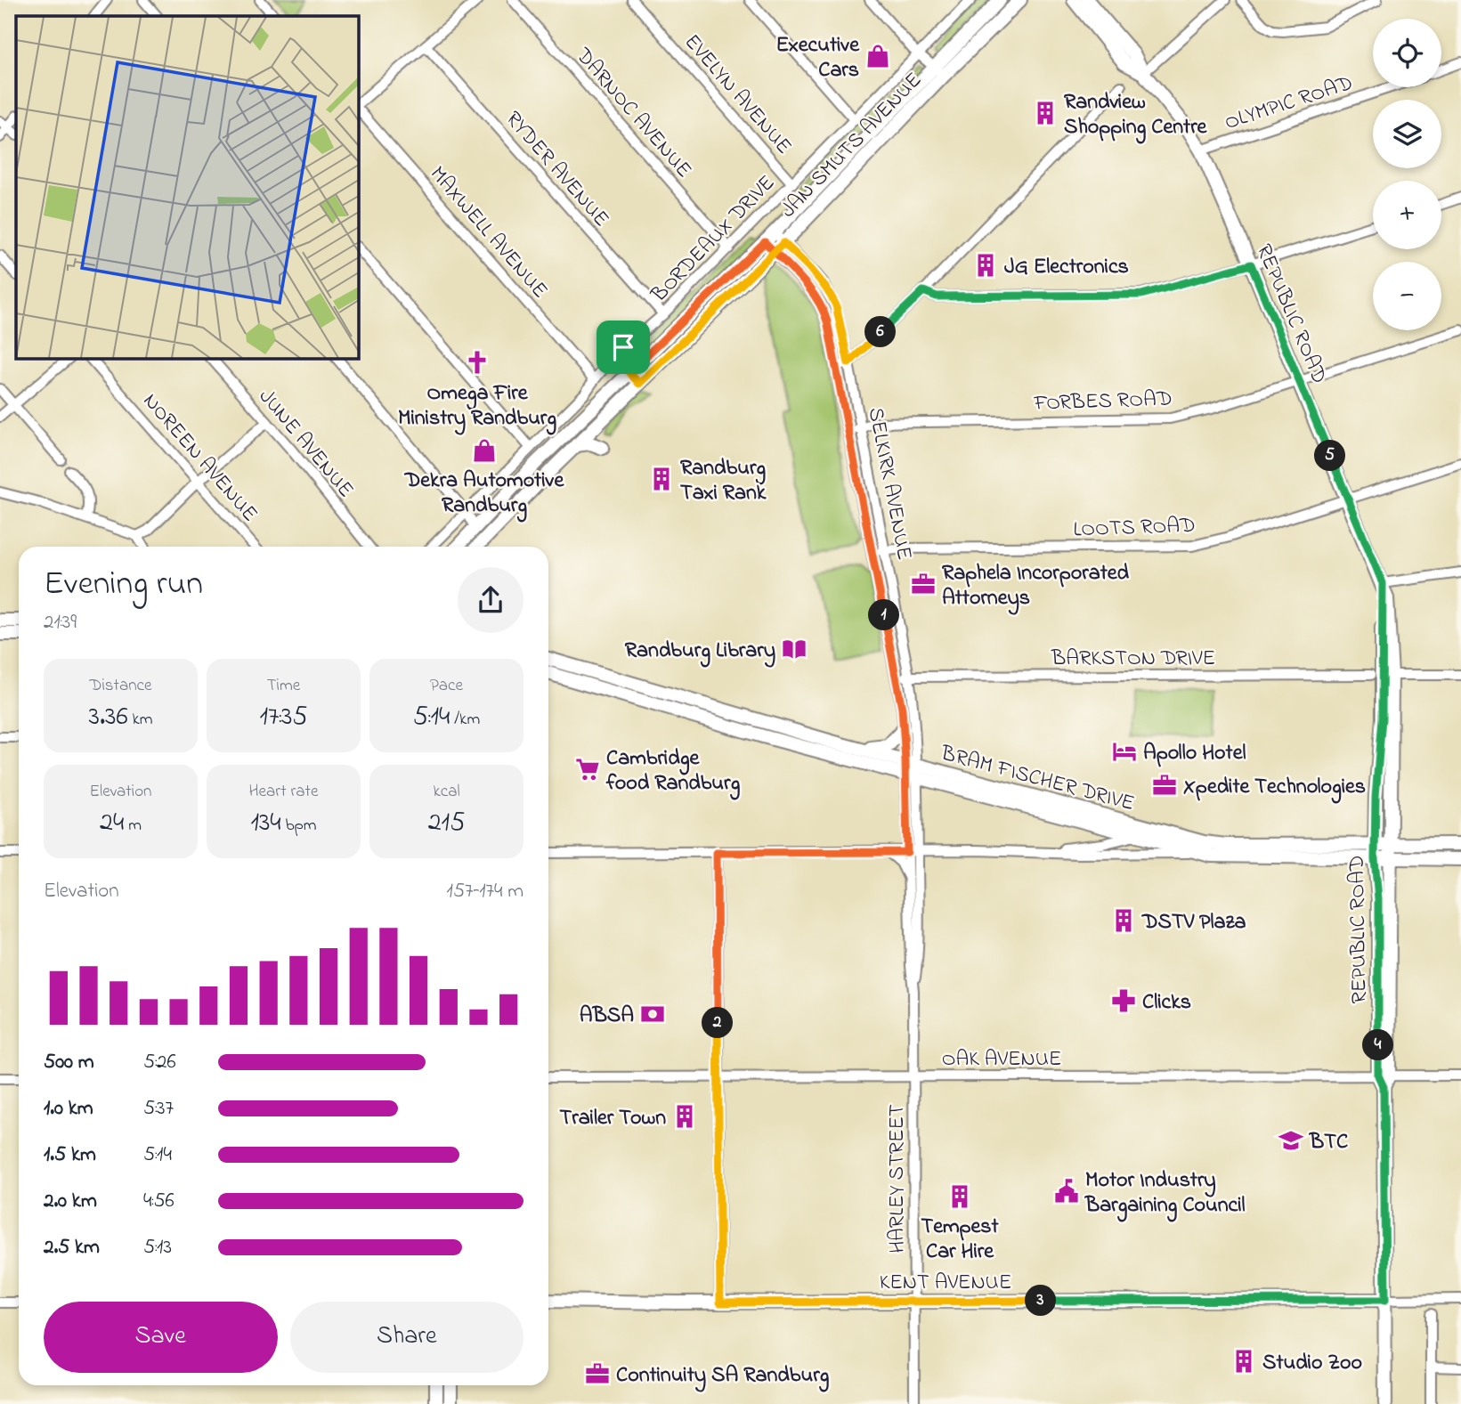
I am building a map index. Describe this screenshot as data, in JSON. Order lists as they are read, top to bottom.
{
  "streets": {
    "main road": [
      "JAN SMUTS AVENUE",
      "REPUBLIC ROAD",
      "BRAM FISCHER DRIVE",
      "KENT AVENUE"
    ],
    "street": [
      "EVELYN AVENUE",
      "OLYMPIC ROAD",
      "DARNOC AVENUE",
      "RYDER AVENUE",
      "MAXWELL AVENUE",
      "BORDEAUX DRIVE",
      "FORBES ROAD",
      "JUNE AVENUE",
      "NOREEN AVENUE",
      "SELKIRK AVENUE",
      "LOOTS ROAD",
      "BARKSTON DRIVE",
      "OAK AVENUE",
      "HARLEY STREET"
    ]
  },
  "crossings": [
    ["EVELYN AVENUE", "BORDEAUX DRIVE"],
    ["OLYMPIC ROAD", "REPUBLIC ROAD"],
    ["DARNOC AVENUE", "BORDEAUX DRIVE"],
    ["JAN SMUTS AVENUE", "SELKIRK AVENUE"],
    ["RYDER AVENUE", "BORDEAUX DRIVE"],
    ["MAXWELL AVENUE", "BORDEAUX DRIVE"],
    ["REPUBLIC ROAD", "FORBES ROAD"],
    ["REPUBLIC ROAD", "LOOTS ROAD"],
    ["REPUBLIC ROAD", "BARKSTON DRIVE"],
    ["REPUBLIC ROAD", "BRAM FISCHER DRIVE"],
    ["REPUBLIC ROAD", "OAK AVENUE"],
    ["REPUBLIC ROAD", "KENT AVENUE"],
    ["FORBES ROAD", "SELKIRK AVENUE"],
    ["SELKIRK AVENUE", "LOOTS ROAD"],
    ["SELKIRK AVENUE", "BARKSTON DRIVE"],
    ["SELKIRK AVENUE", "BRAM FISCHER DRIVE"],
    ["SELKIRK AVENUE", "HARLEY STREET"],
    ["BRAM FISCHER DRIVE", "HARLEY STREET"],
    ["OAK AVENUE", "HARLEY STREET"],
    ["HARLEY STREET", "KENT AVENUE"]
  ],
  "places": {
    "shop": ["Executive Cars", "Dekra Automotive Randburg"],
    "building": [
      "Randview Shopping Centre",
      "JG Electronics",
      "Randburg Taxi Rank",
      "DSTV Plaza",
      "Trailer Town",
      "Tempest Car Hire",
      "Studio Zoo"
    ],
    "church": ["Omega Fire Ministry Randburg"],
    "office": ["Raphela Incorporated Attorneys", "Xpedite Technologies", "Continuity SA Randburg"],
    "library": ["Randburg Library"],
    "hotel": ["Apollo Hotel"],
    "supermarket": ["Cambridge food Randburg"],
    "pharmacy": ["Clicks"],
    "bank": ["ABSA"],
    "school or university": ["BTC"],
    "public building": ["Motor Industry Bargaining Council"]
  },
  "page": {
    "map_buttons": ["+", "−"],
    "pins": [
      "6",
      "5",
      "1",
      "2",
      "4",
      "3"
    ],
    "heading": ["Evening run", "21:39"],
    "stats": [
      ["Distance", "3.36 km"],
      ["Time", "17:35"],
      ["Pace", "5:14 /km"],
      ["Elevation", "24 m"],
      ["Heart rate", "134 bpm"],
      ["kcal", "215"]
    ],
    "chart": ["Elevation", "157–174 m"],
    "list": [
      {
        "name": "500 m",
        "note": "5:26"
      },
      {
        "name": "1.0 km",
        "note": "5:37"
      },
      {
        "name": "1.5 km",
        "note": "5:14"
      },
      {
        "name": "2.0 km",
        "note": "4:56"
      },
      {
        "name": "2.5 km",
        "note": "5:13"
      }
    ],
    "buttons": ["Save", "Share"]
  }
}
